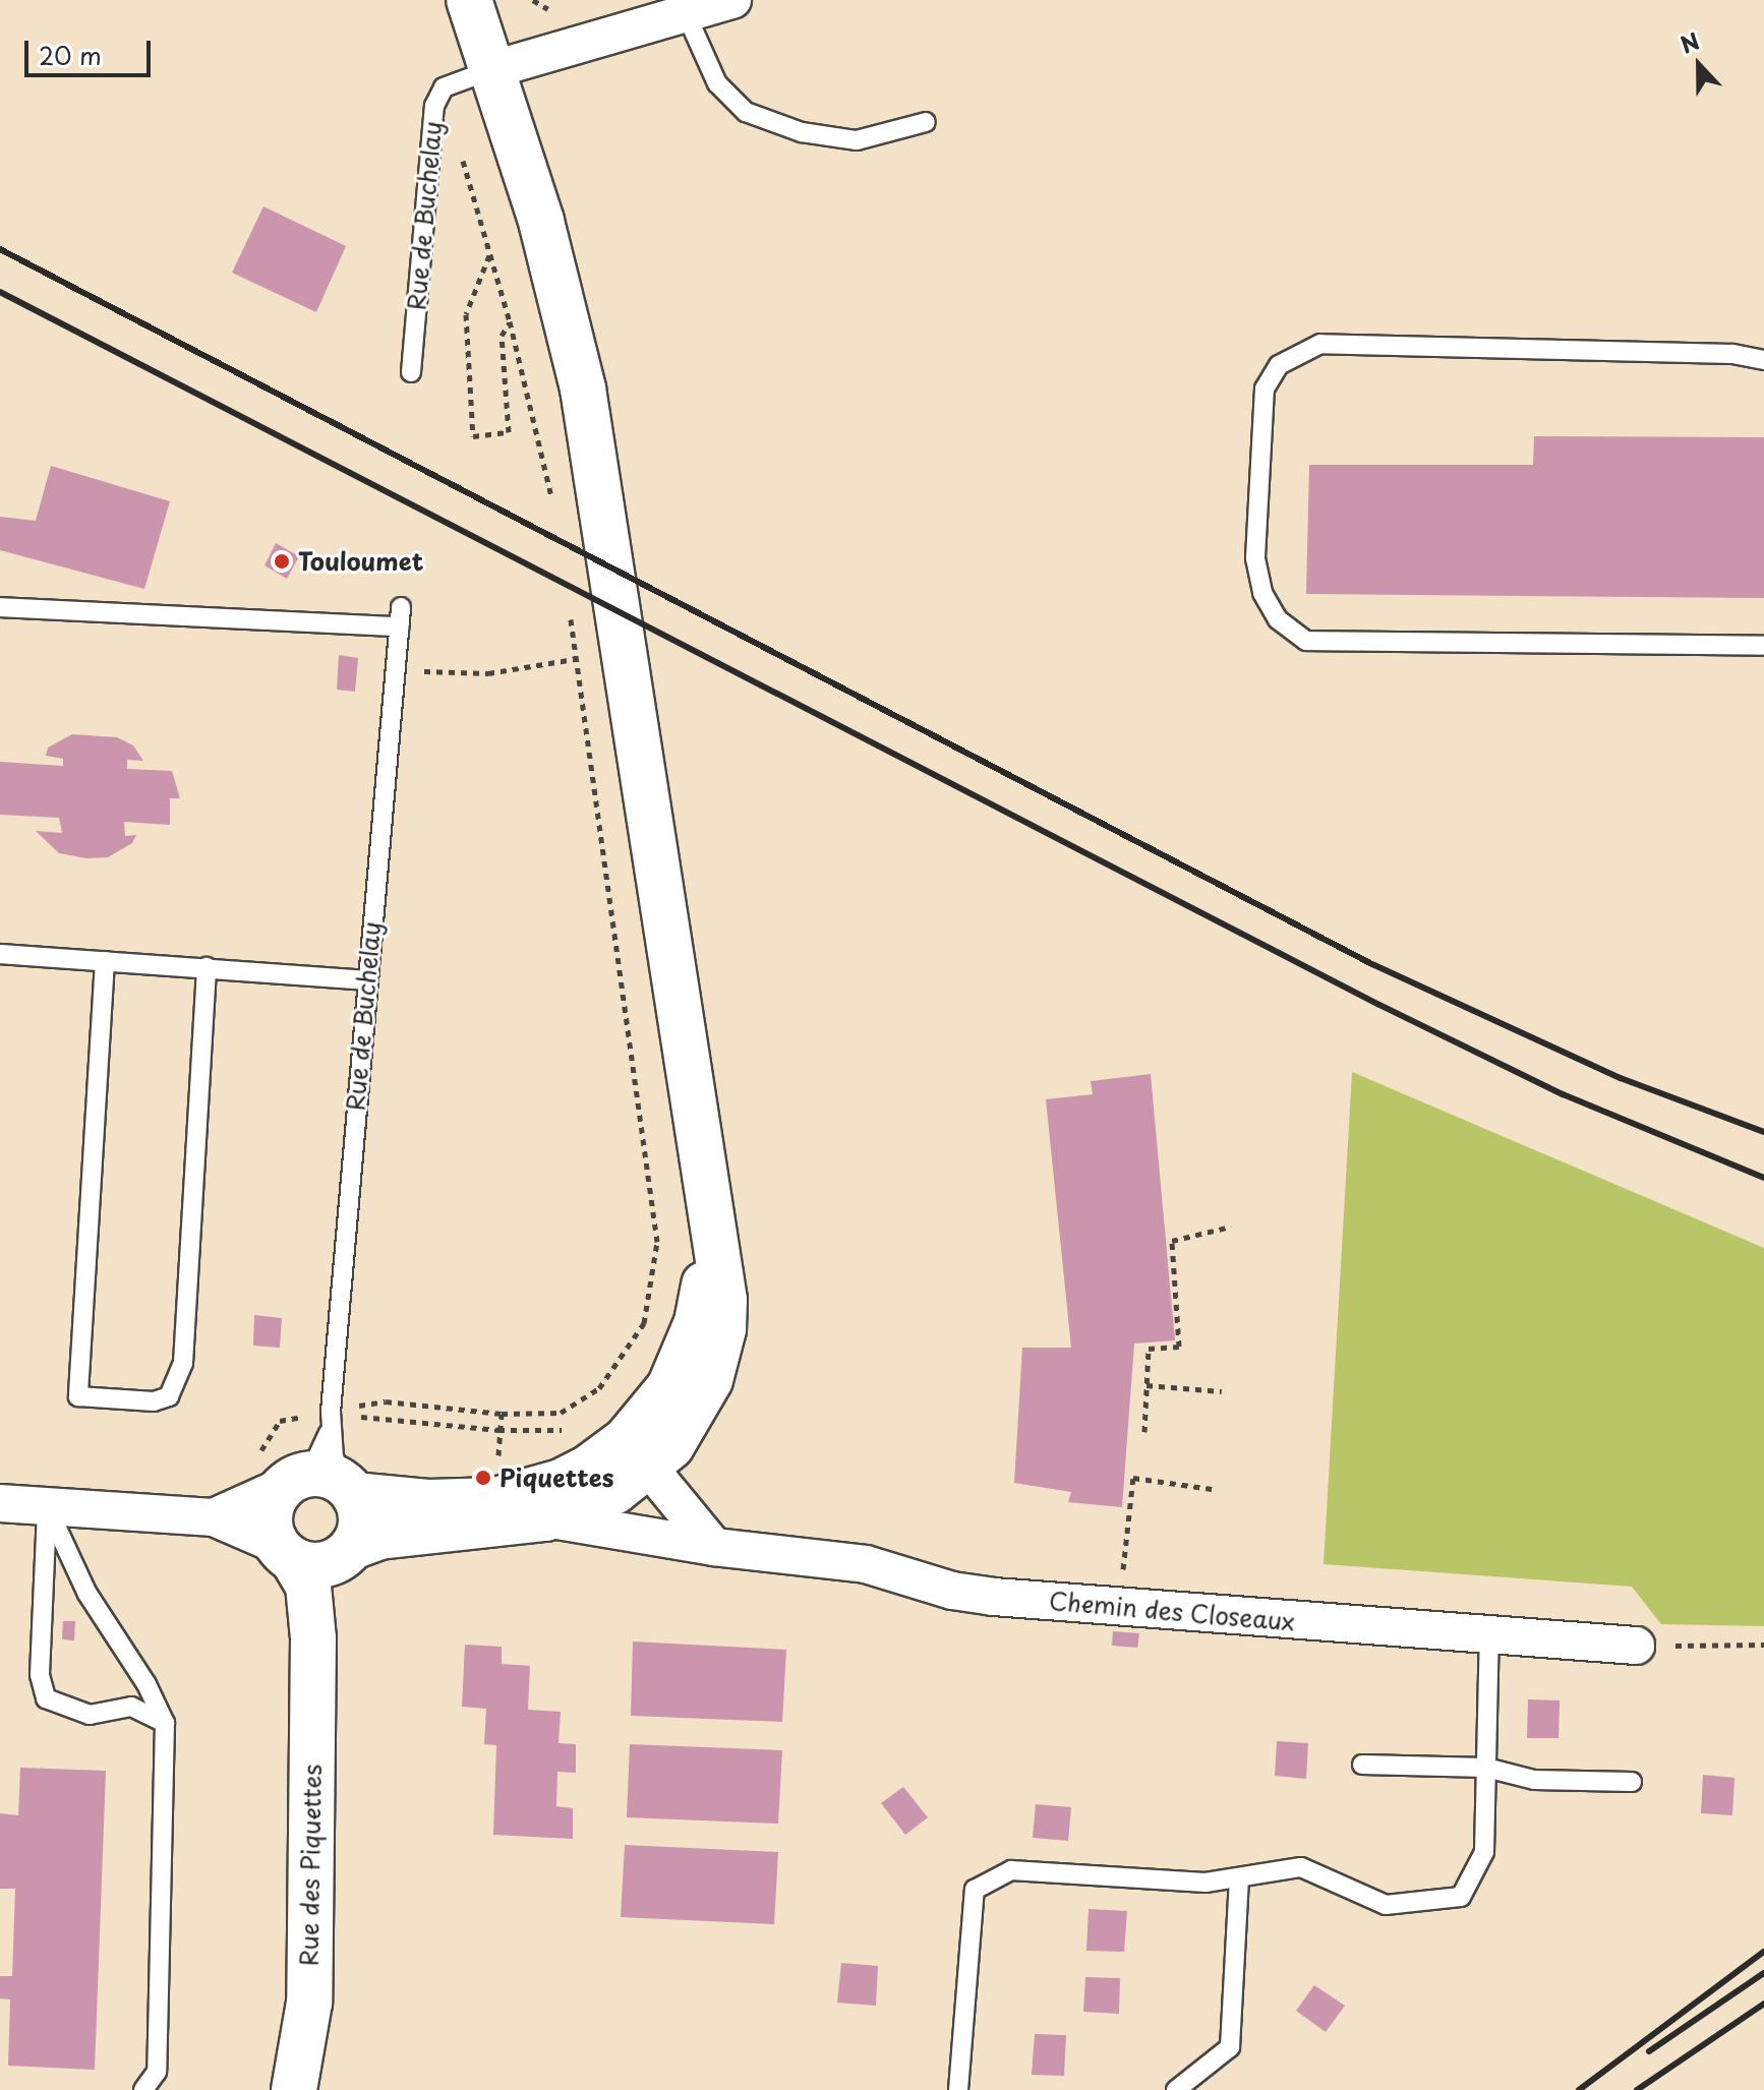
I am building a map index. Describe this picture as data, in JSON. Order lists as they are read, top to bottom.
{
  "streets": {
    "street": ["Chemin des Closeaux", "Rue des Piquettes"],
    "lane": ["Rue de Buchelay"]
  },
  "crossings": [
    ["Rue de Buchelay", "Rue des Piquettes"]
  ],
  "places": ["Touloumet", "Piquettes"],
  "scale_bar": "20 m",
  "north": "top"
}
